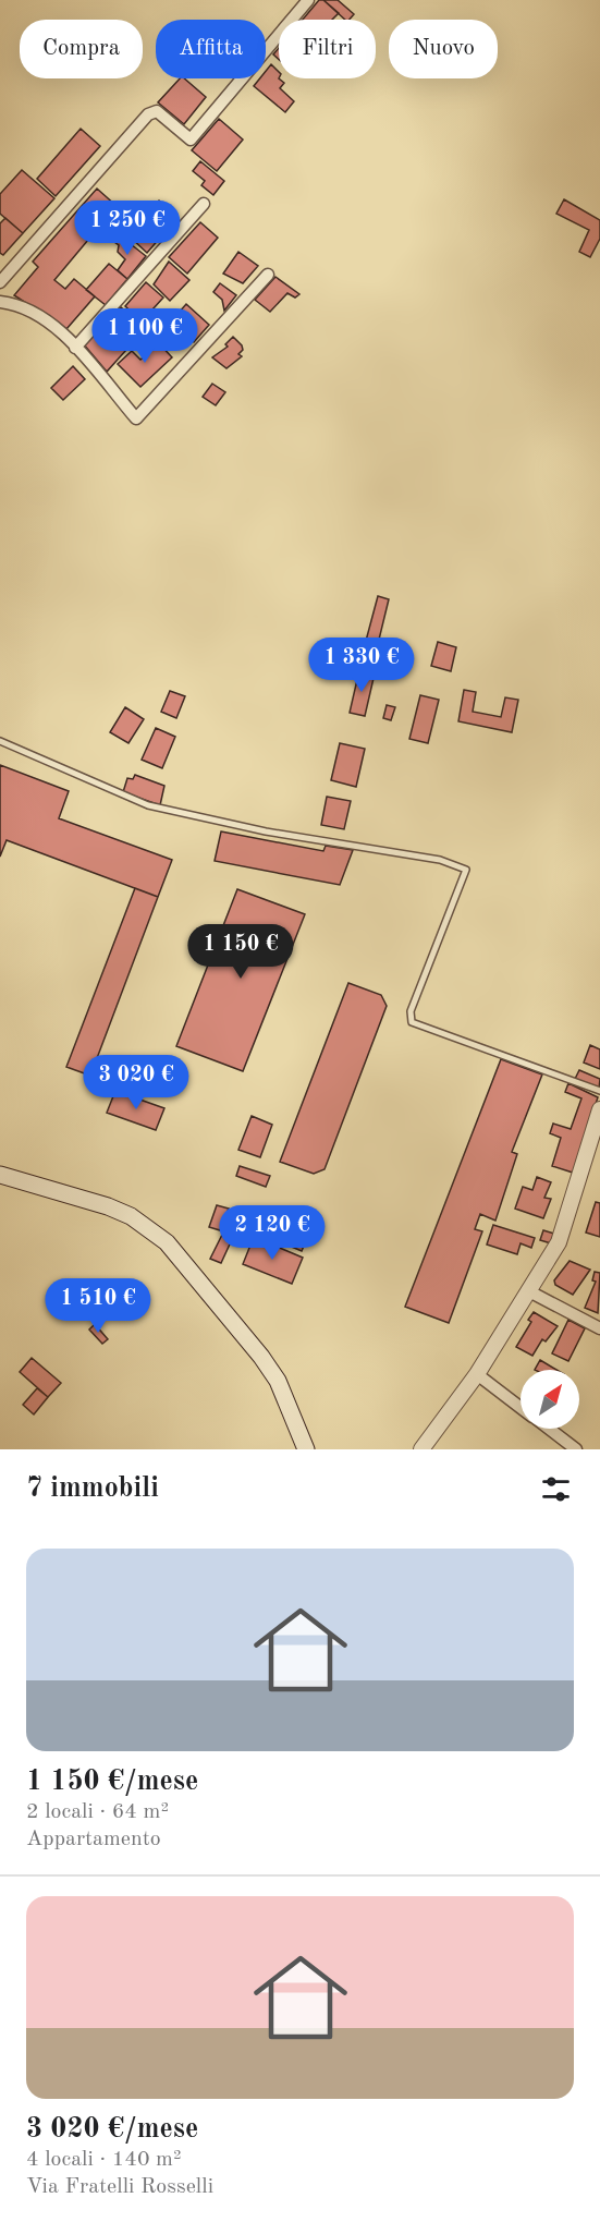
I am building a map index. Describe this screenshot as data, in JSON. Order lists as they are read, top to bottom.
{
  "north": "top right",
  "page": {
    "chip": [
      "Compra",
      "Affitta",
      "Filtri",
      "Nuovo"
    ],
    "price": [
      "1 250 €",
      "1 100 €",
      "1 330 €",
      "1 150 €",
      "3 020 €",
      "2 120 €",
      "1 510 €"
    ],
    "heading": "7 immobili",
    "list": [
      {
        "name": "1 150 €/mese",
        "note": "2 locali · 64 m² · Appartamento"
      },
      {
        "name": "3 020 €/mese",
        "note": "4 locali · 140 m² · Via Fratelli Rosselli"
      }
    ]
  }
}
